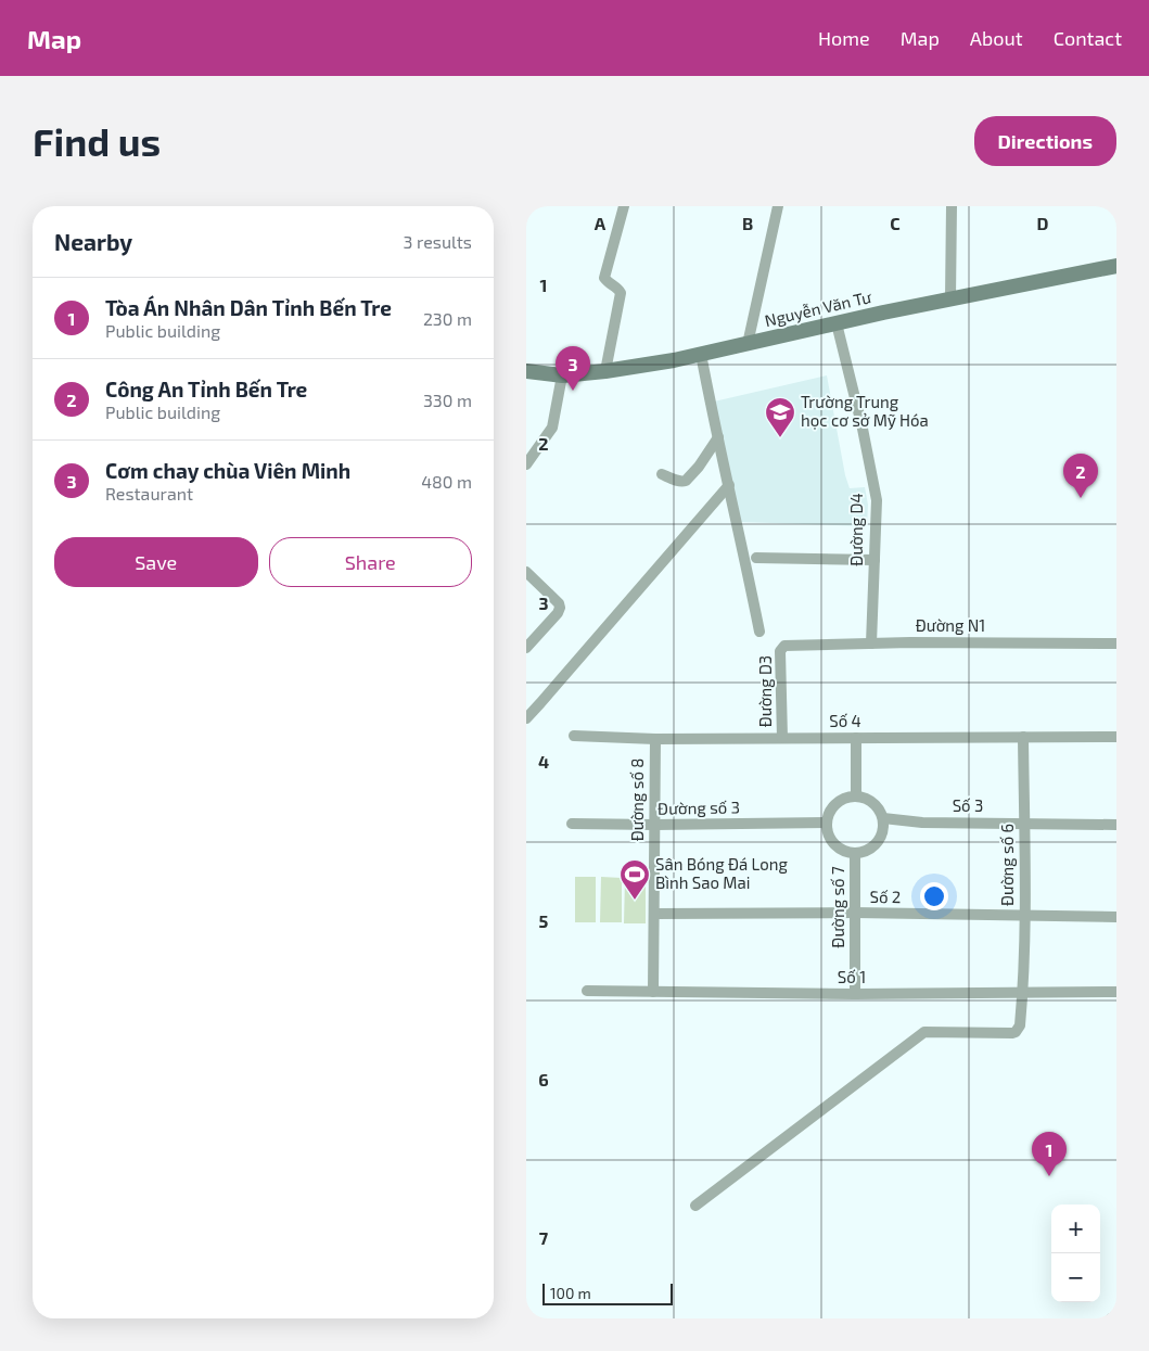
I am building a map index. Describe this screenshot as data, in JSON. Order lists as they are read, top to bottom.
{
  "streets": {
    "main road": ["Nguyễn Văn Tư"],
    "street": [
      "Đường D4",
      "Đường N1",
      "Đường D3",
      "Số 4",
      "Đường số 8",
      "Số 3",
      "Đường số 3",
      "Đường số 6",
      "Số 2",
      "Đường số 7",
      "Số 1"
    ]
  },
  "crossings": [
    ["Nguyễn Văn Tư", "Đường D4"],
    ["Đường D4", "Đường N1"],
    ["Đường N1", "Đường D3"],
    ["Đường D3", "Số 4"],
    ["Số 4", "Đường số 8"],
    ["Số 4", "Đường số 6"],
    ["Đường số 8", "Đường số 3"],
    ["Đường số 8", "Số 2"],
    ["Đường số 8", "Số 1"],
    ["Số 3", "Đường số 3"],
    ["Số 3", "Đường số 6"],
    ["Số 3", "Đường số 7"],
    ["Đường số 3", "Đường số 7"],
    ["Đường số 6", "Số 2"],
    ["Đường số 6", "Số 1"],
    ["Số 2", "Đường số 7"],
    ["Đường số 7", "Số 1"]
  ],
  "places": {
    "school or university": ["Trường Trung học cơ sở Mỹ Hóa"],
    "sports": ["Sân Bóng Đá Long Bình Sao Mai"]
  },
  "scale_bar": "100 m",
  "page": {
    "header": "Map",
    "nav": [
      "Home",
      "Map",
      "About",
      "Contact"
    ],
    "buttons": [
      "Directions",
      ["Save", "Share"]
    ],
    "title": "Find us",
    "heading": ["Nearby", "3 results"],
    "list": [
      {
        "mark": "1",
        "name": "Tòa Án Nhân Dân Tỉnh Bến Tre",
        "note": "Public building",
        "value": "230 m"
      },
      {
        "mark": "2",
        "name": "Công An Tỉnh Bến Tre",
        "note": "Public building",
        "value": "330 m"
      },
      {
        "mark": "3",
        "name": "Cơm chay chùa Viên Minh",
        "note": "Restaurant",
        "value": "480 m"
      }
    ],
    "pins": ["3", "2", "1"],
    "map_buttons": ["+", "−"],
    "scale": "100 m"
  },
  "grid": {
    "columns": [
      "A",
      "B",
      "C",
      "D"
    ],
    "rows": [
      "1",
      "2",
      "3",
      "4",
      "5",
      "6",
      "7"
    ]
  }
}
